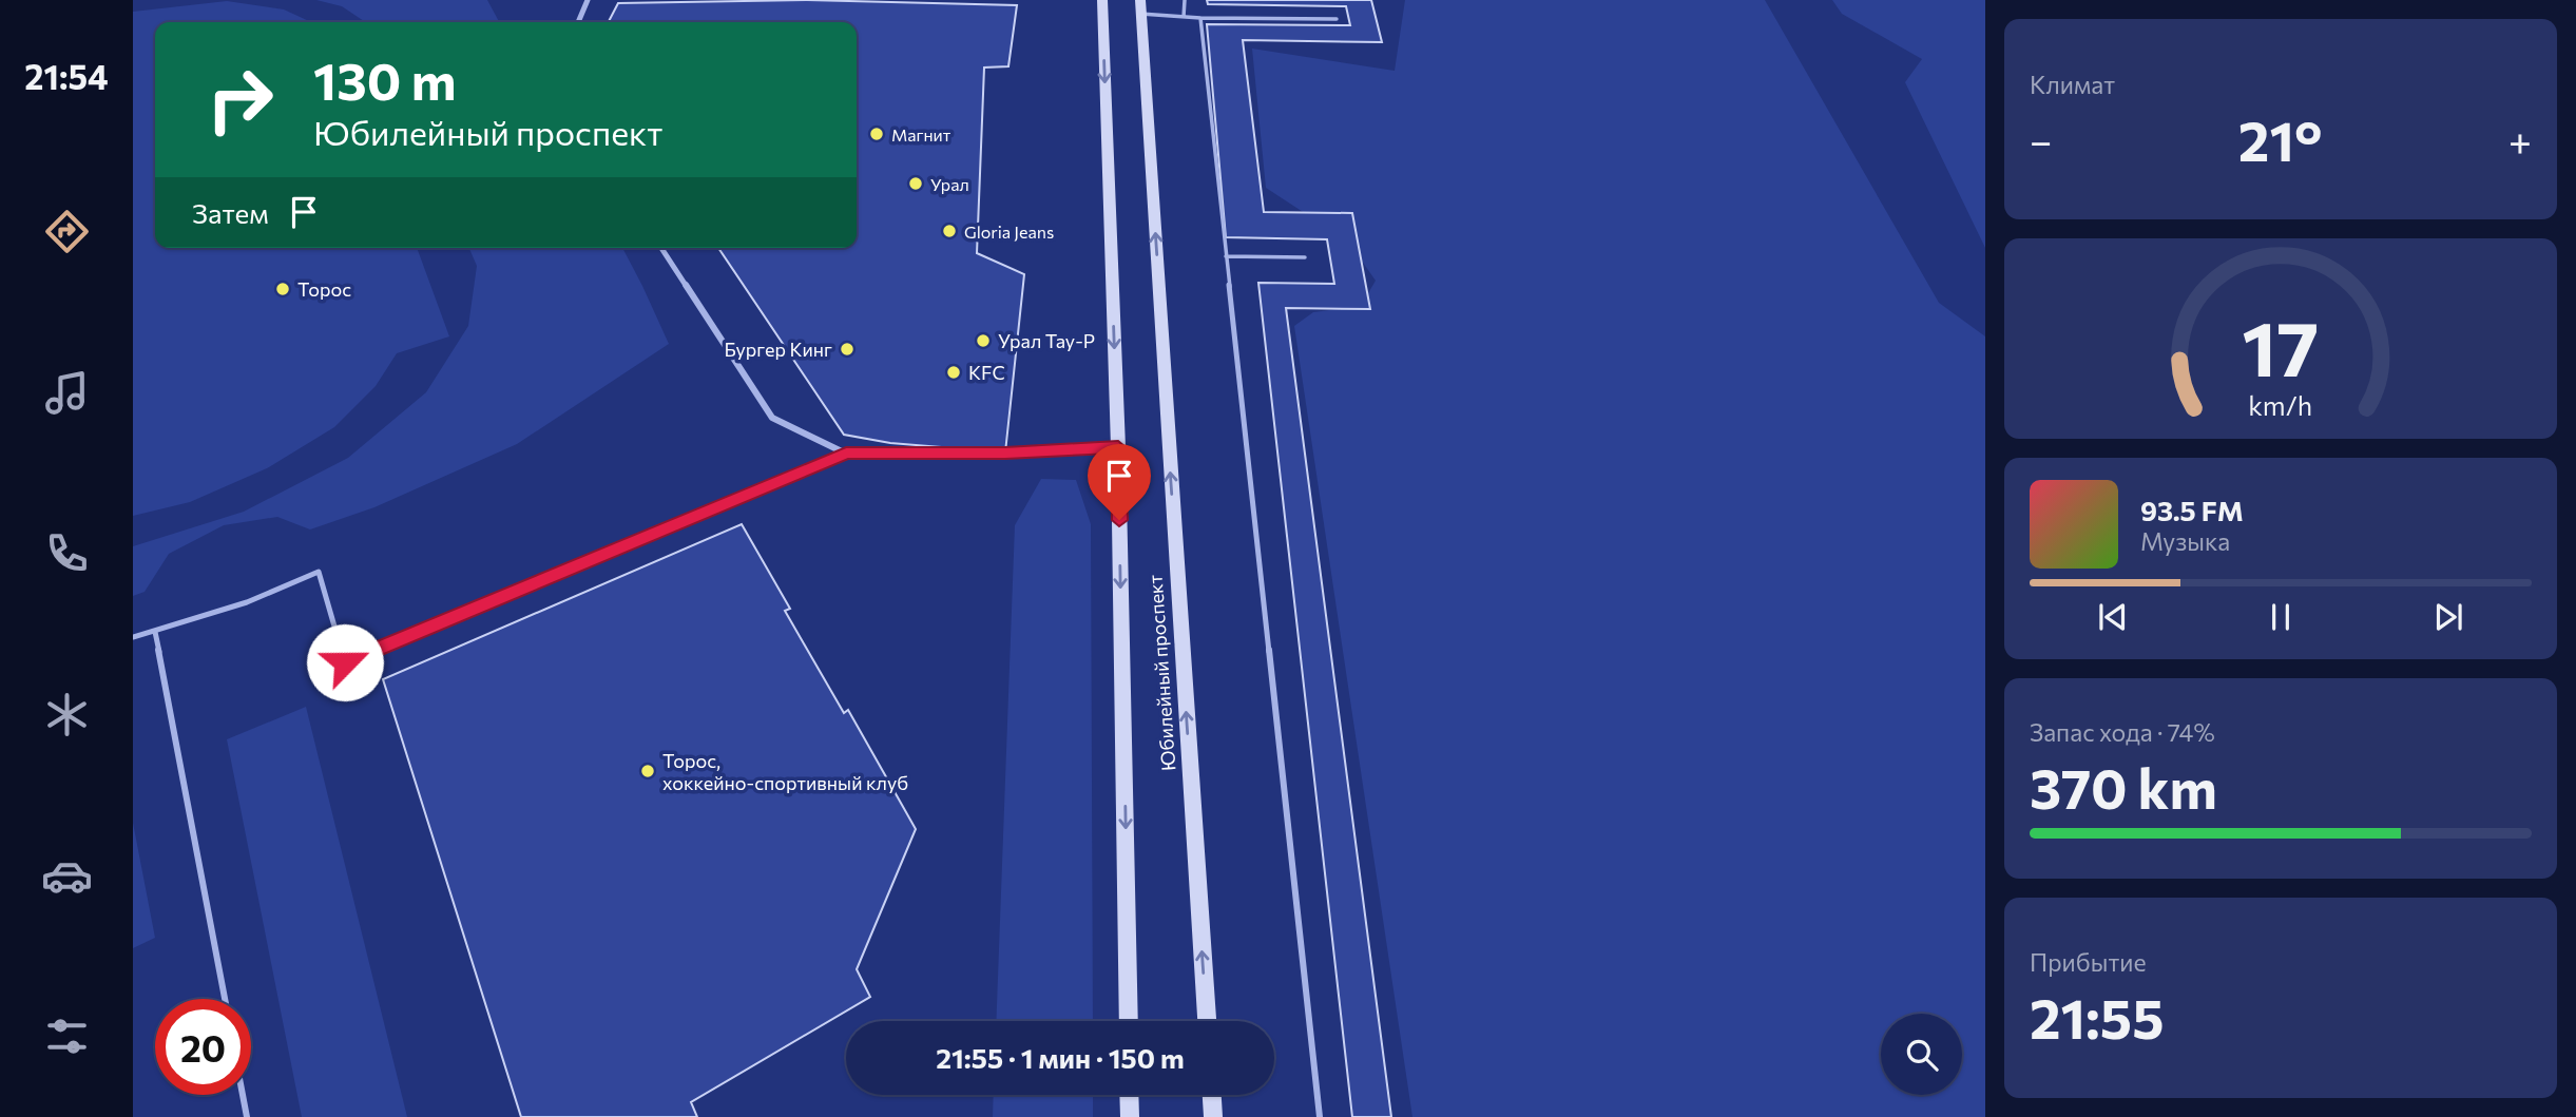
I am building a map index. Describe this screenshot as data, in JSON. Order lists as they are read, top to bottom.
{
  "streets": {
    "main road": ["Юбилейный проспект"]
  },
  "places": [
    "Магнит",
    "Урал",
    "Gloria Jeans",
    "Торос",
    "Урал Тау-Р",
    "Бургер Кинг",
    "KFC",
    "Торос, хоккейно-спортивный клуб"
  ],
  "page": {
    "tabs": "21:54",
    "tile": [
      "Климат",
      ["Запас хода · 74%", "370 km"],
      ["Прибытие", "21:55"]
    ],
    "turn": ["130 m", "Юбилейный проспект"],
    "heat": ["−", "21°", "+"],
    "then": "Затем",
    "song": ["93.5 FM", "Музыка"],
    "limit": "20",
    "trip": "21:55 · 1 мин · 150 m",
    "gauge": ["17", "km/h"]
  }
}
